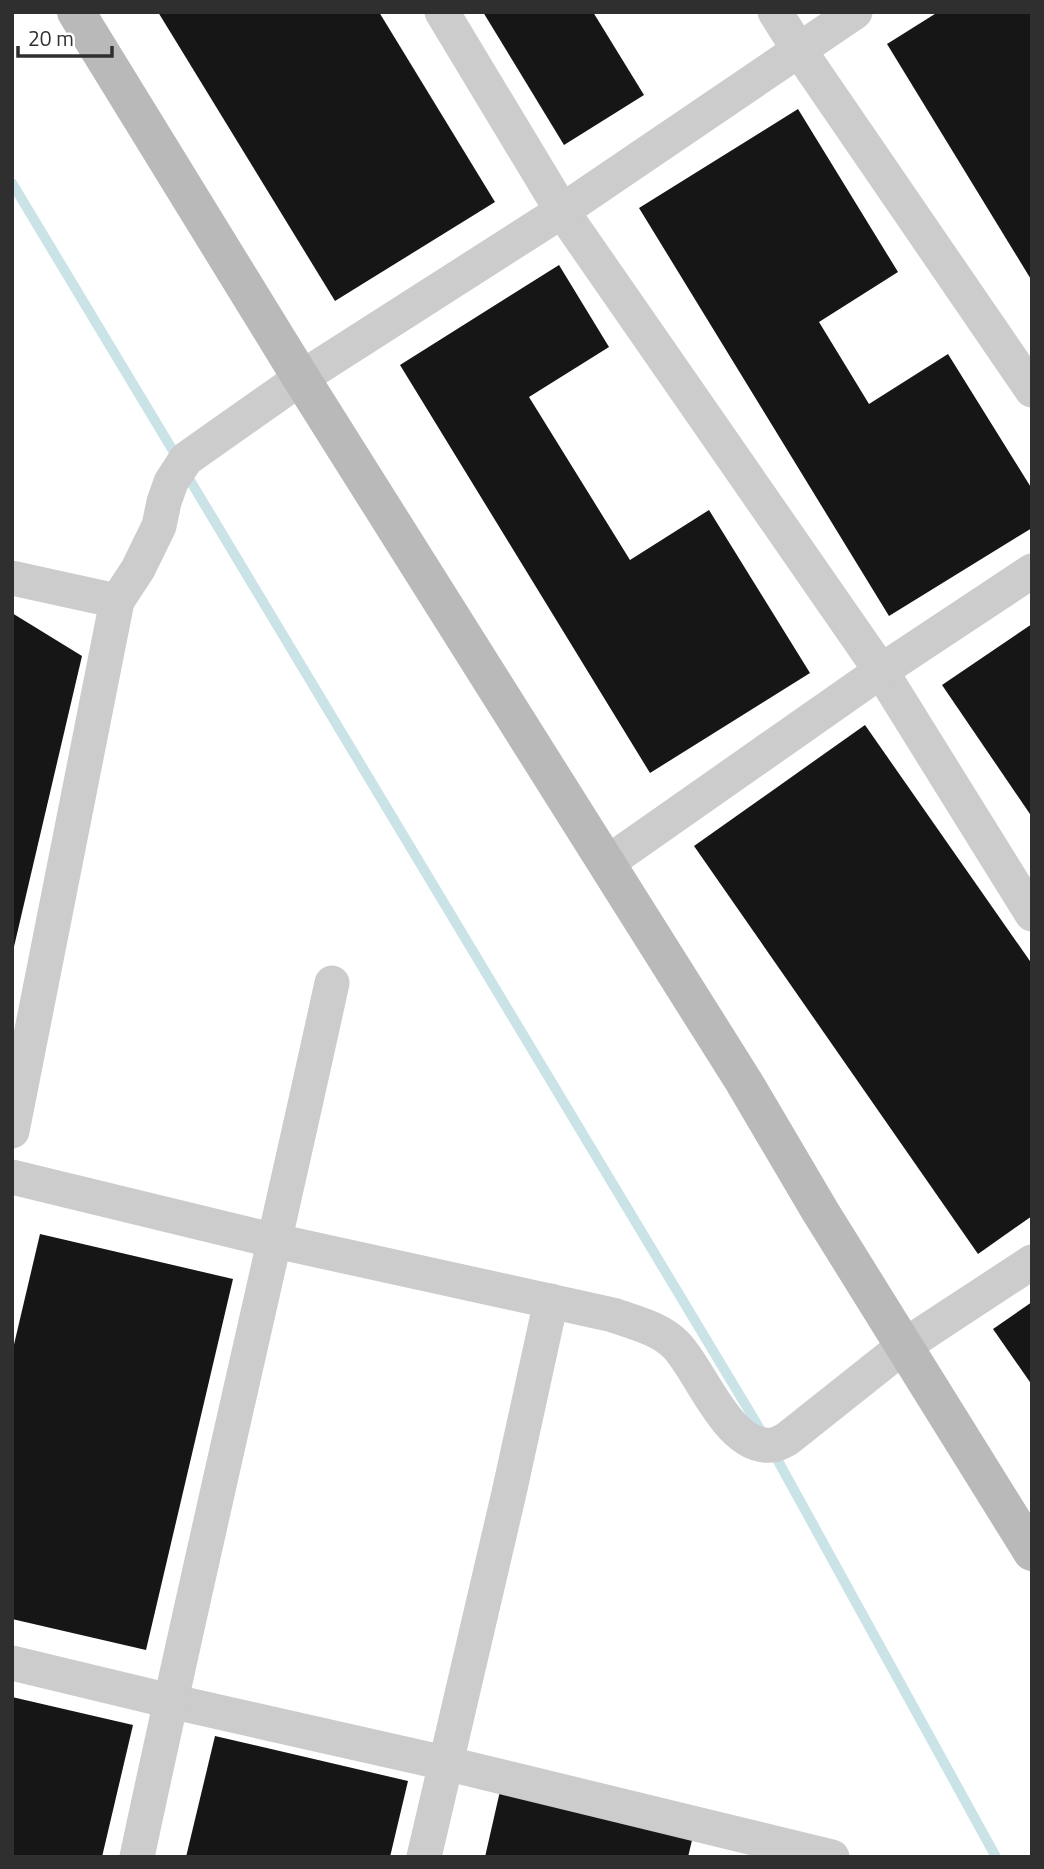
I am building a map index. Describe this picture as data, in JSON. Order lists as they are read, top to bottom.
{
  "scale_bar": "20 m"
}
